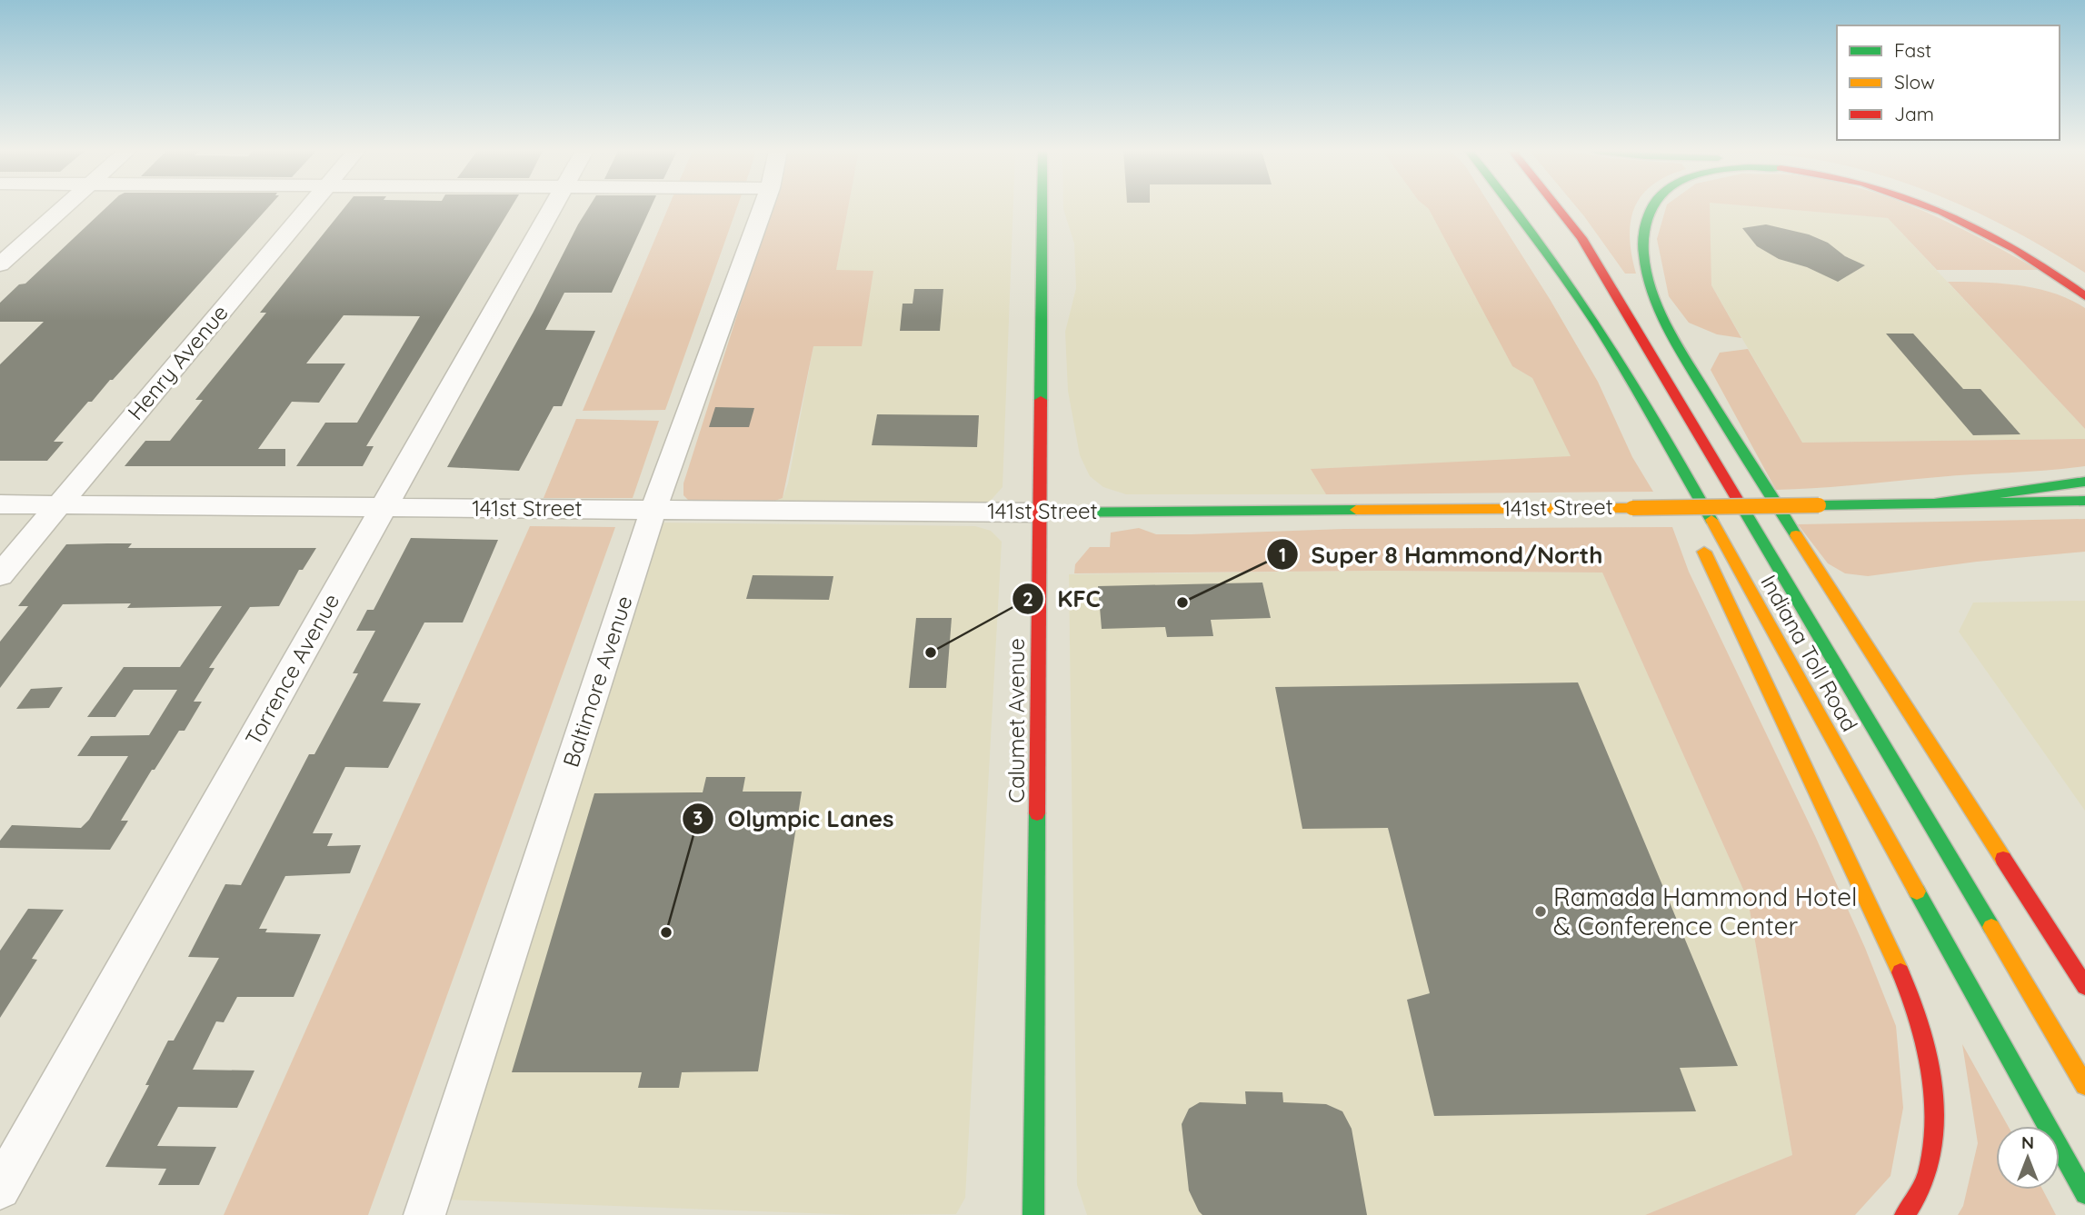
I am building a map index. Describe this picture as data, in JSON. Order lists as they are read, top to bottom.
{
  "streets": {
    "main road": ["141st Street", "Indiana Toll Road", "Calumet Avenue"],
    "street": ["Henry Avenue", "Torrence Avenue", "Baltimore Avenue"]
  },
  "crossings": [
    ["Henry Avenue", "141st Street"],
    ["141st Street", "Torrence Avenue"],
    ["141st Street", "Baltimore Avenue"],
    ["141st Street", "Calumet Avenue"]
  ],
  "places": [
    "Super 8 Hammond/North",
    "KFC",
    "Ramada Hammond Hotel & Conference Center",
    "Olympic Lanes"
  ],
  "legend": ["Fast", "Slow", "Jam"],
  "north": "top"
}
